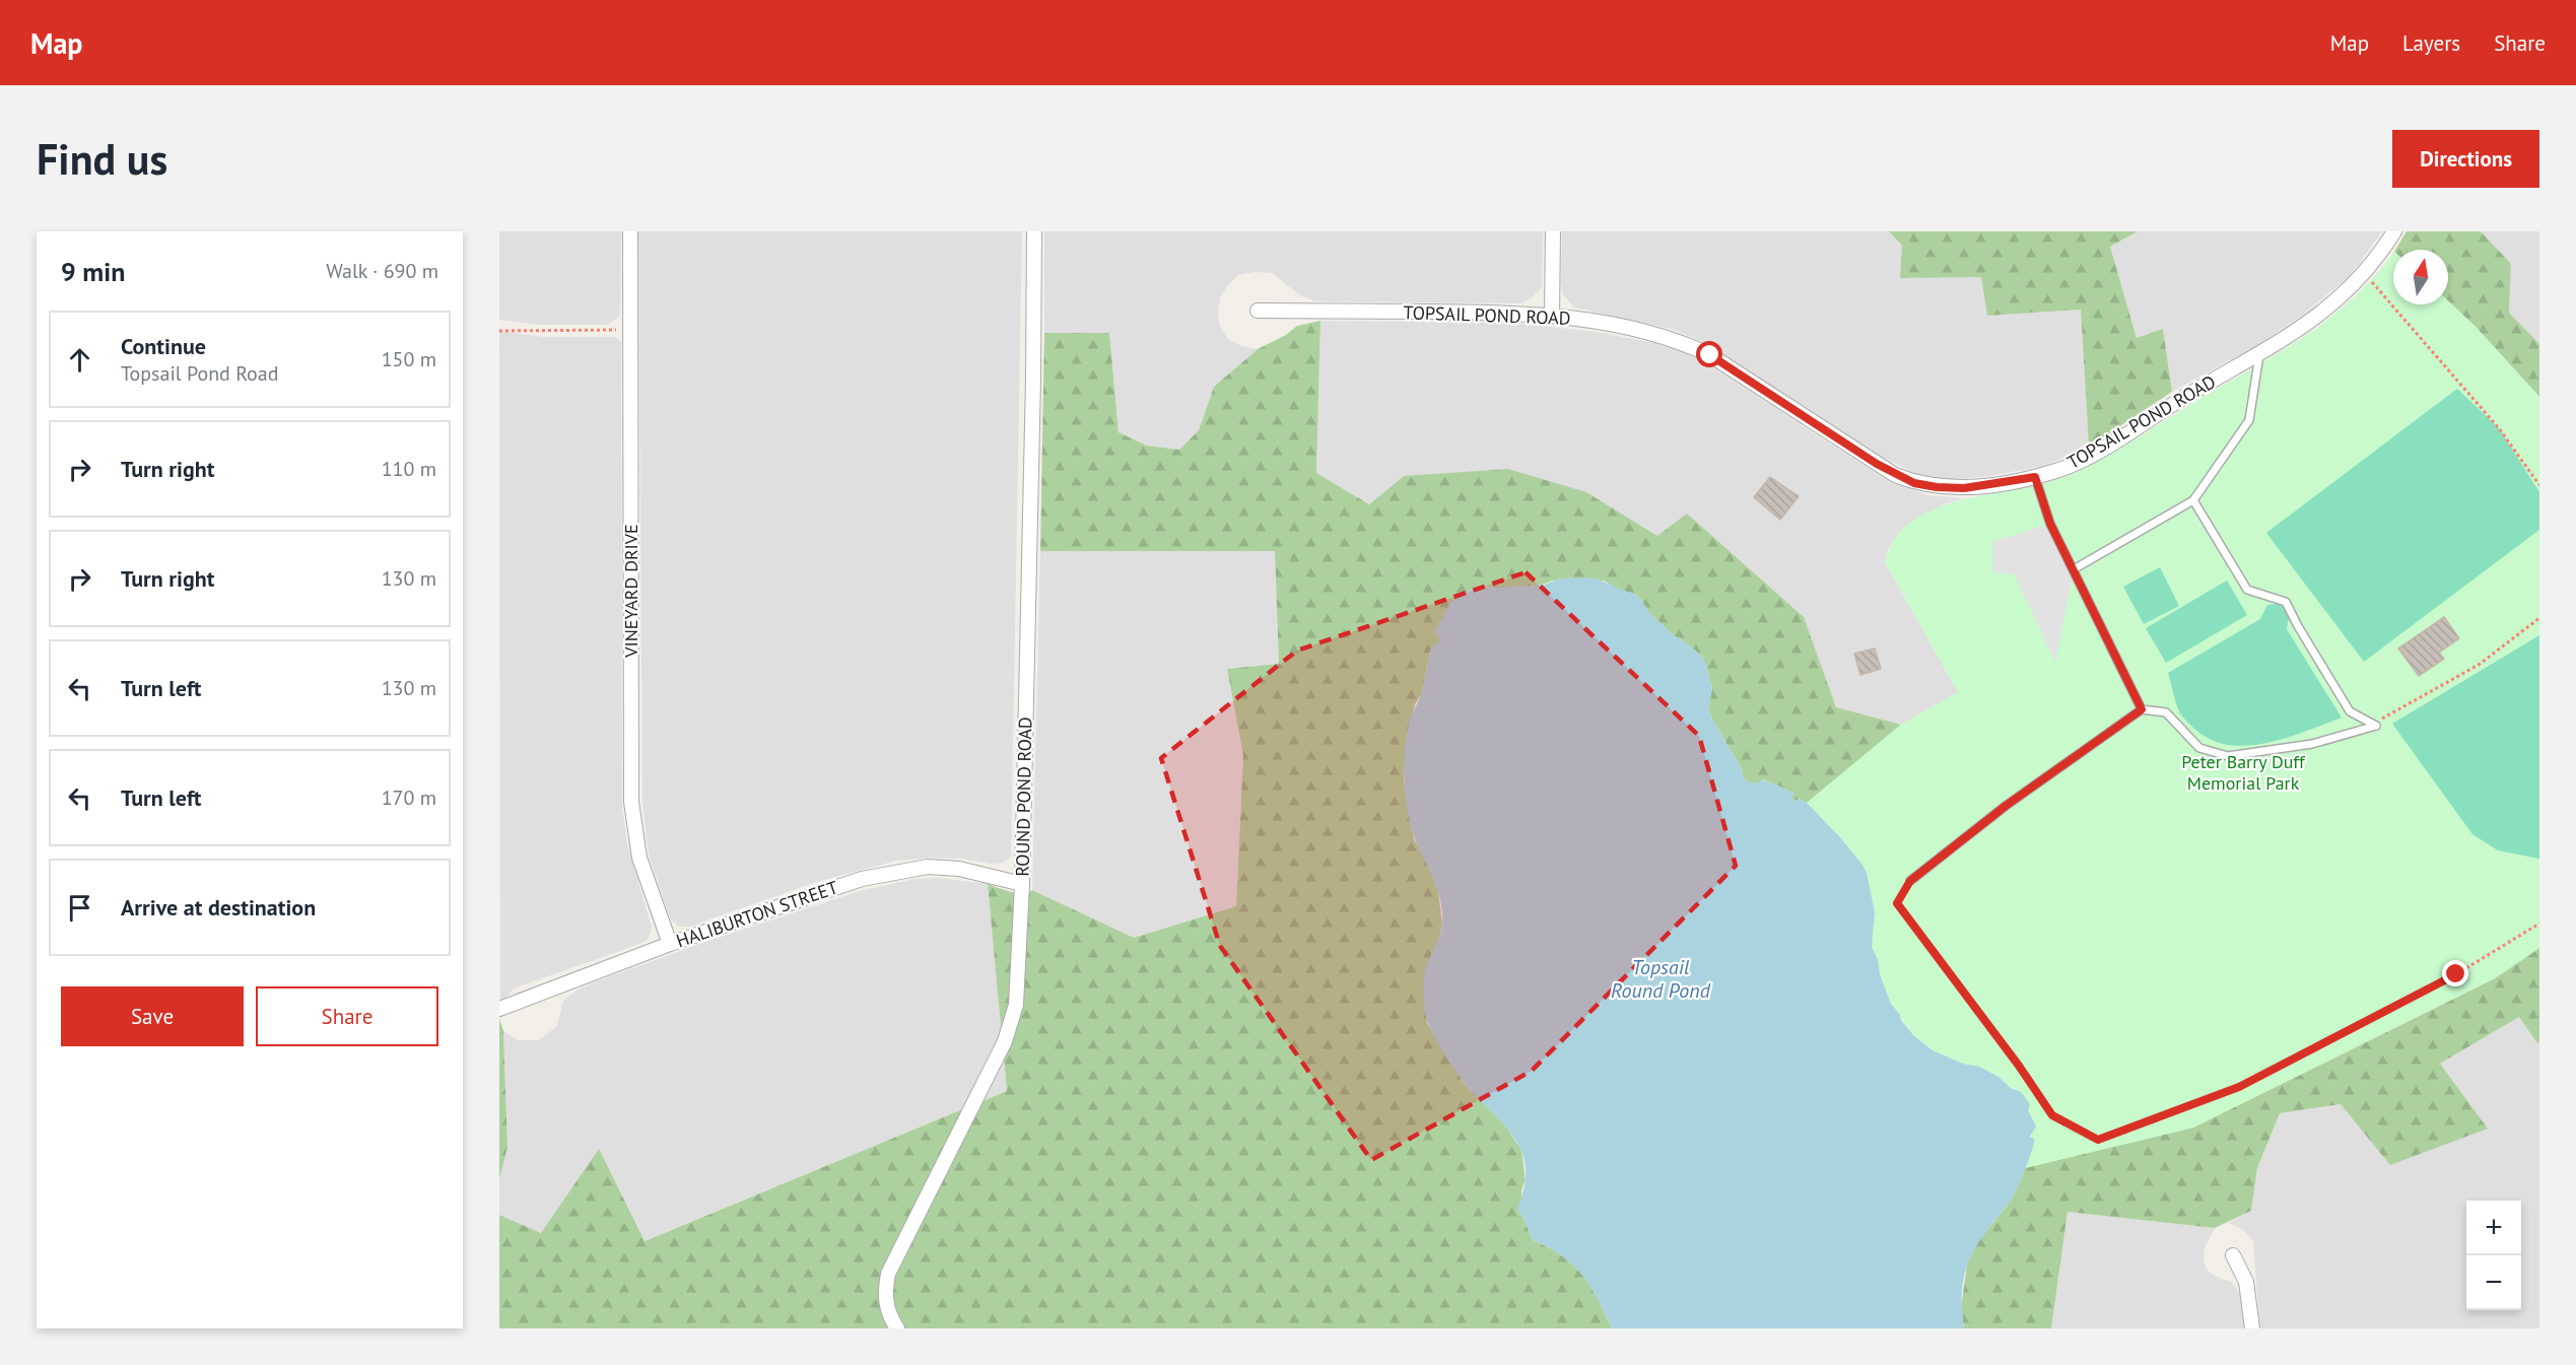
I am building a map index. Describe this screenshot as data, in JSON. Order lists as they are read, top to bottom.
{
  "streets": {
    "street": [
      "TOPSAIL POND ROAD",
      "VINEYARD DRIVE",
      "ROUND POND ROAD",
      "HALIBURTON STREET"
    ]
  },
  "crossings": [
    ["VINEYARD DRIVE", "HALIBURTON STREET"],
    ["ROUND POND ROAD", "HALIBURTON STREET"]
  ],
  "water": ["Topsail Round Pond"],
  "parks": ["Peter Barry Duff Memorial Park"],
  "north": "top",
  "page": {
    "header": "Map",
    "nav": ["Map", "Layers", "Share"],
    "buttons": [
      "Directions",
      ["Save", "Share"]
    ],
    "title": "Find us",
    "heading": ["9 min", "Walk · 690 m"],
    "list": [
      ["Continue", "Topsail Pond Road", "150 m"],
      ["Turn right", "110 m"],
      ["Turn right", "130 m"],
      ["Turn left", "130 m"],
      ["Turn left", "170 m"],
      "Arrive at destination"
    ],
    "map_buttons": ["+", "−"]
  }
}
